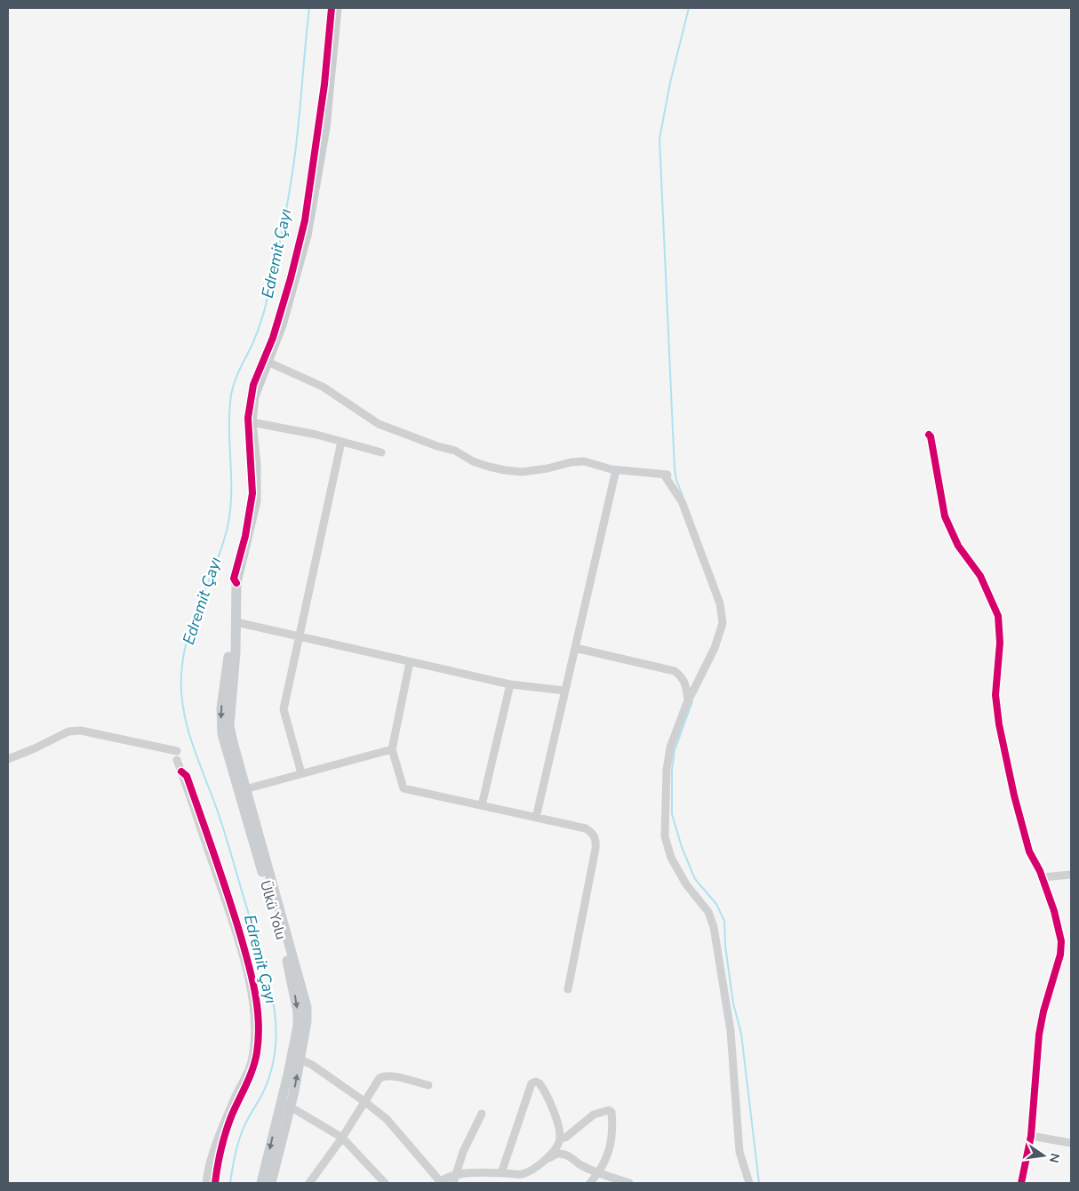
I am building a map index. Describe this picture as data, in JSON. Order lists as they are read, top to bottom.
{
  "streets": {
    "main road": ["Ülkü Yolu"]
  },
  "water": ["Edremit Çayı"],
  "north": "right"
}
